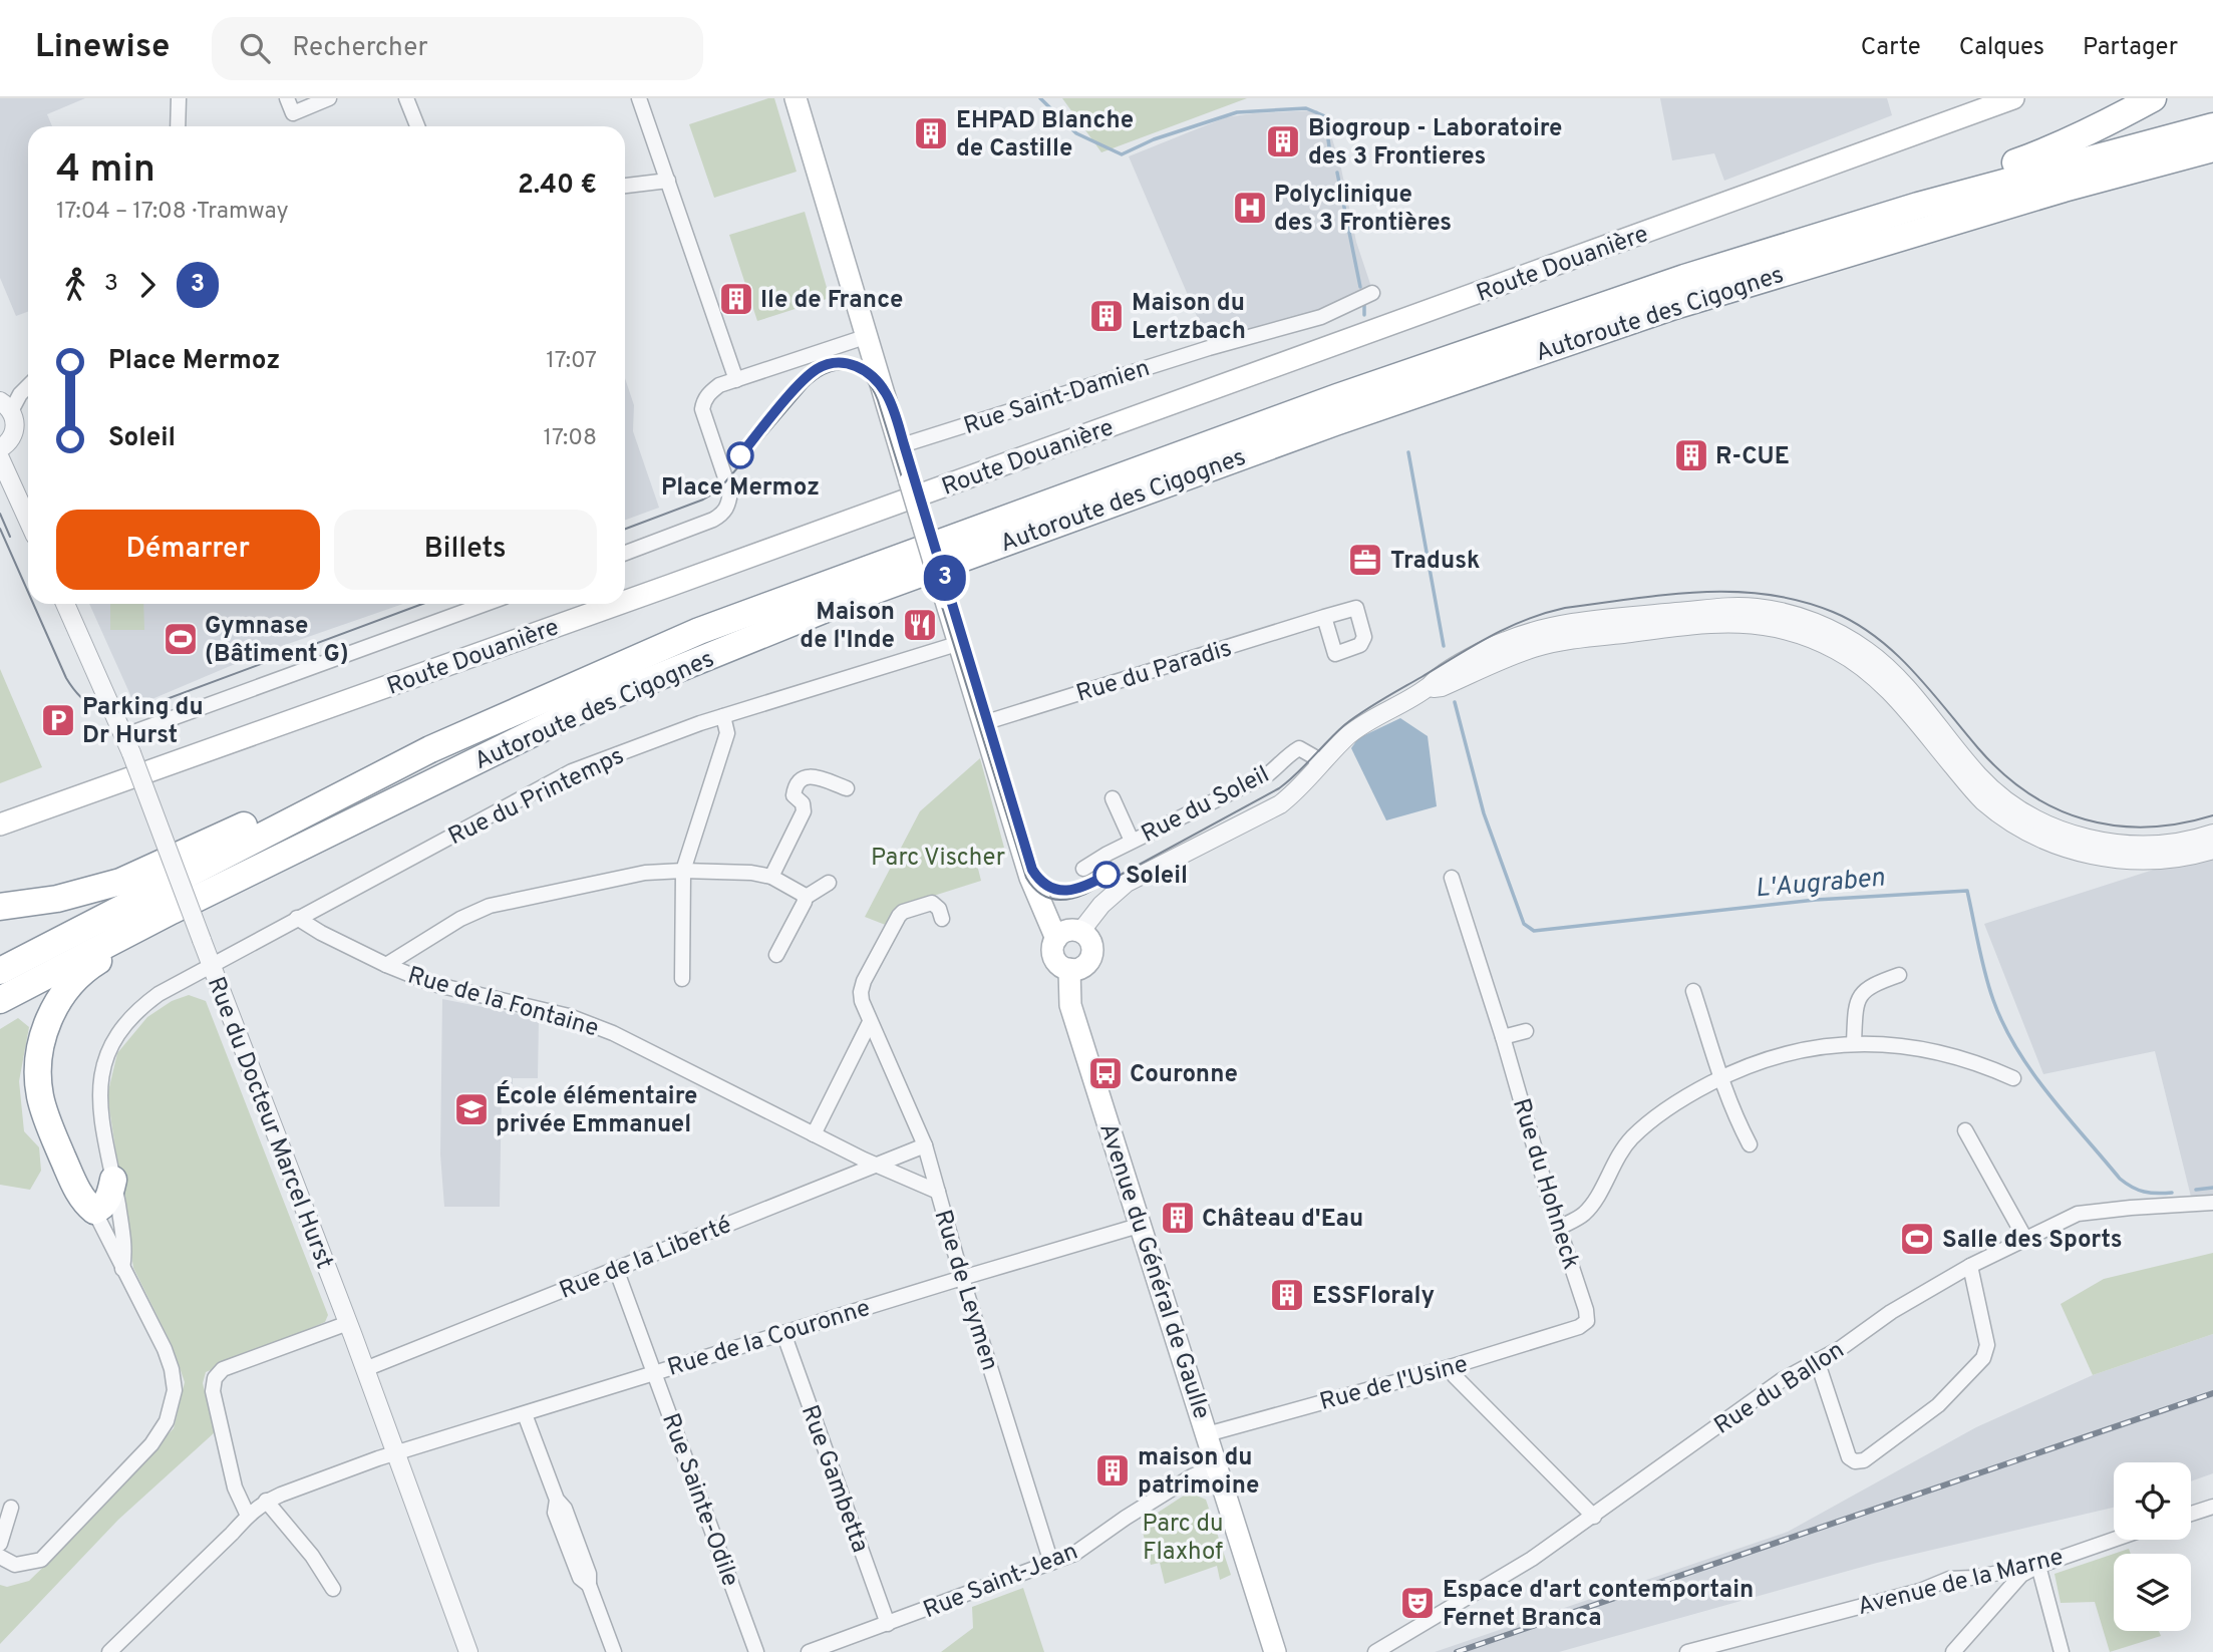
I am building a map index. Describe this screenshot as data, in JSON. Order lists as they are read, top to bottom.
{
  "streets": {
    "highway": ["Autoroute des Cigognes"],
    "main road": ["Route Douanière", "Avenue du Général de Gaulle"],
    "street": [
      "Rue Saint-Damien",
      "Rue du Paradis",
      "Rue du Printemps",
      "Rue du Soleil",
      "Rue de la Fontaine",
      "Rue du Docteur Marcel Hurst",
      "Rue du Hohneck",
      "Rue de la Liberté",
      "Rue de Leymen",
      "Rue de la Couronne",
      "Rue de l'Usine",
      "Rue du Ballon",
      "Rue Gambetta",
      "Rue Sainte-Odile",
      "Rue Saint-Jean",
      "Avenue de la Marne"
    ]
  },
  "crossings": [
    ["Rue du Printemps", "Rue de la Fontaine"],
    ["Rue du Printemps", "Rue du Docteur Marcel Hurst"],
    ["Rue de la Fontaine", "Rue de la Liberté"],
    ["Rue de la Fontaine", "Rue de Leymen"],
    ["Rue du Docteur Marcel Hurst", "Rue de la Liberté"],
    ["Rue du Docteur Marcel Hurst", "Rue de la Couronne"],
    ["Rue du Hohneck", "Rue de l'Usine"],
    ["Rue de la Liberté", "Rue de Leymen"],
    ["Rue de la Liberté", "Rue Sainte-Odile"],
    ["Avenue du Général de Gaulle", "Rue de la Couronne"],
    ["Avenue du Général de Gaulle", "Rue de l'Usine"],
    ["Avenue du Général de Gaulle", "Rue Saint-Jean"],
    ["Rue de Leymen", "Rue de la Couronne"],
    ["Rue de Leymen", "Rue Saint-Jean"],
    ["Rue de la Couronne", "Rue Gambetta"],
    ["Rue de la Couronne", "Rue Sainte-Odile"],
    ["Rue Gambetta", "Rue Saint-Jean"]
  ],
  "water": ["L'Augraben"],
  "parks": ["Parc Vischer", "Parc du Flaxhof"],
  "places": {
    "building": [
      "EHPAD Blanche de Castille",
      "Biogroup - Laboratoire des 3 Frontieres",
      "Ile de France",
      "Maison du Lertzbach",
      "R-CUE",
      "Château d'Eau",
      "ESSFloraly",
      "maison du patrimoine"
    ],
    "hospital": ["Polyclinique des 3 Frontières"],
    "other": ["Place Mermoz", "Soleil"],
    "office": ["Tradusk"],
    "restaurant": ["Maison de l'Inde"],
    "sports": ["Gymnase (Bâtiment G)", "Salle des Sports"],
    "parking": ["Parking du Dr Hurst"],
    "bus stop": ["Couronne"],
    "school or university": ["École élémentaire privée Emmanuel"],
    "theatre": ["Espace d'art contemportain Fernet Branca"]
  },
  "lines": ["tram line 3"],
  "page": {
    "header": "Linewise",
    "search": "Rechercher",
    "nav": ["Carte", "Calques", "Partager"],
    "on_map": "3",
    "heading": ["4 min", "17:04 – 17:08 · Tramway", "2.40 €"],
    "legs": ["3", "3"],
    "list": [
      {
        "name": "Place Mermoz",
        "value": "17:07"
      },
      {
        "name": "Soleil",
        "value": "17:08"
      }
    ],
    "buttons": ["Démarrer", "Billets"]
  }
}
